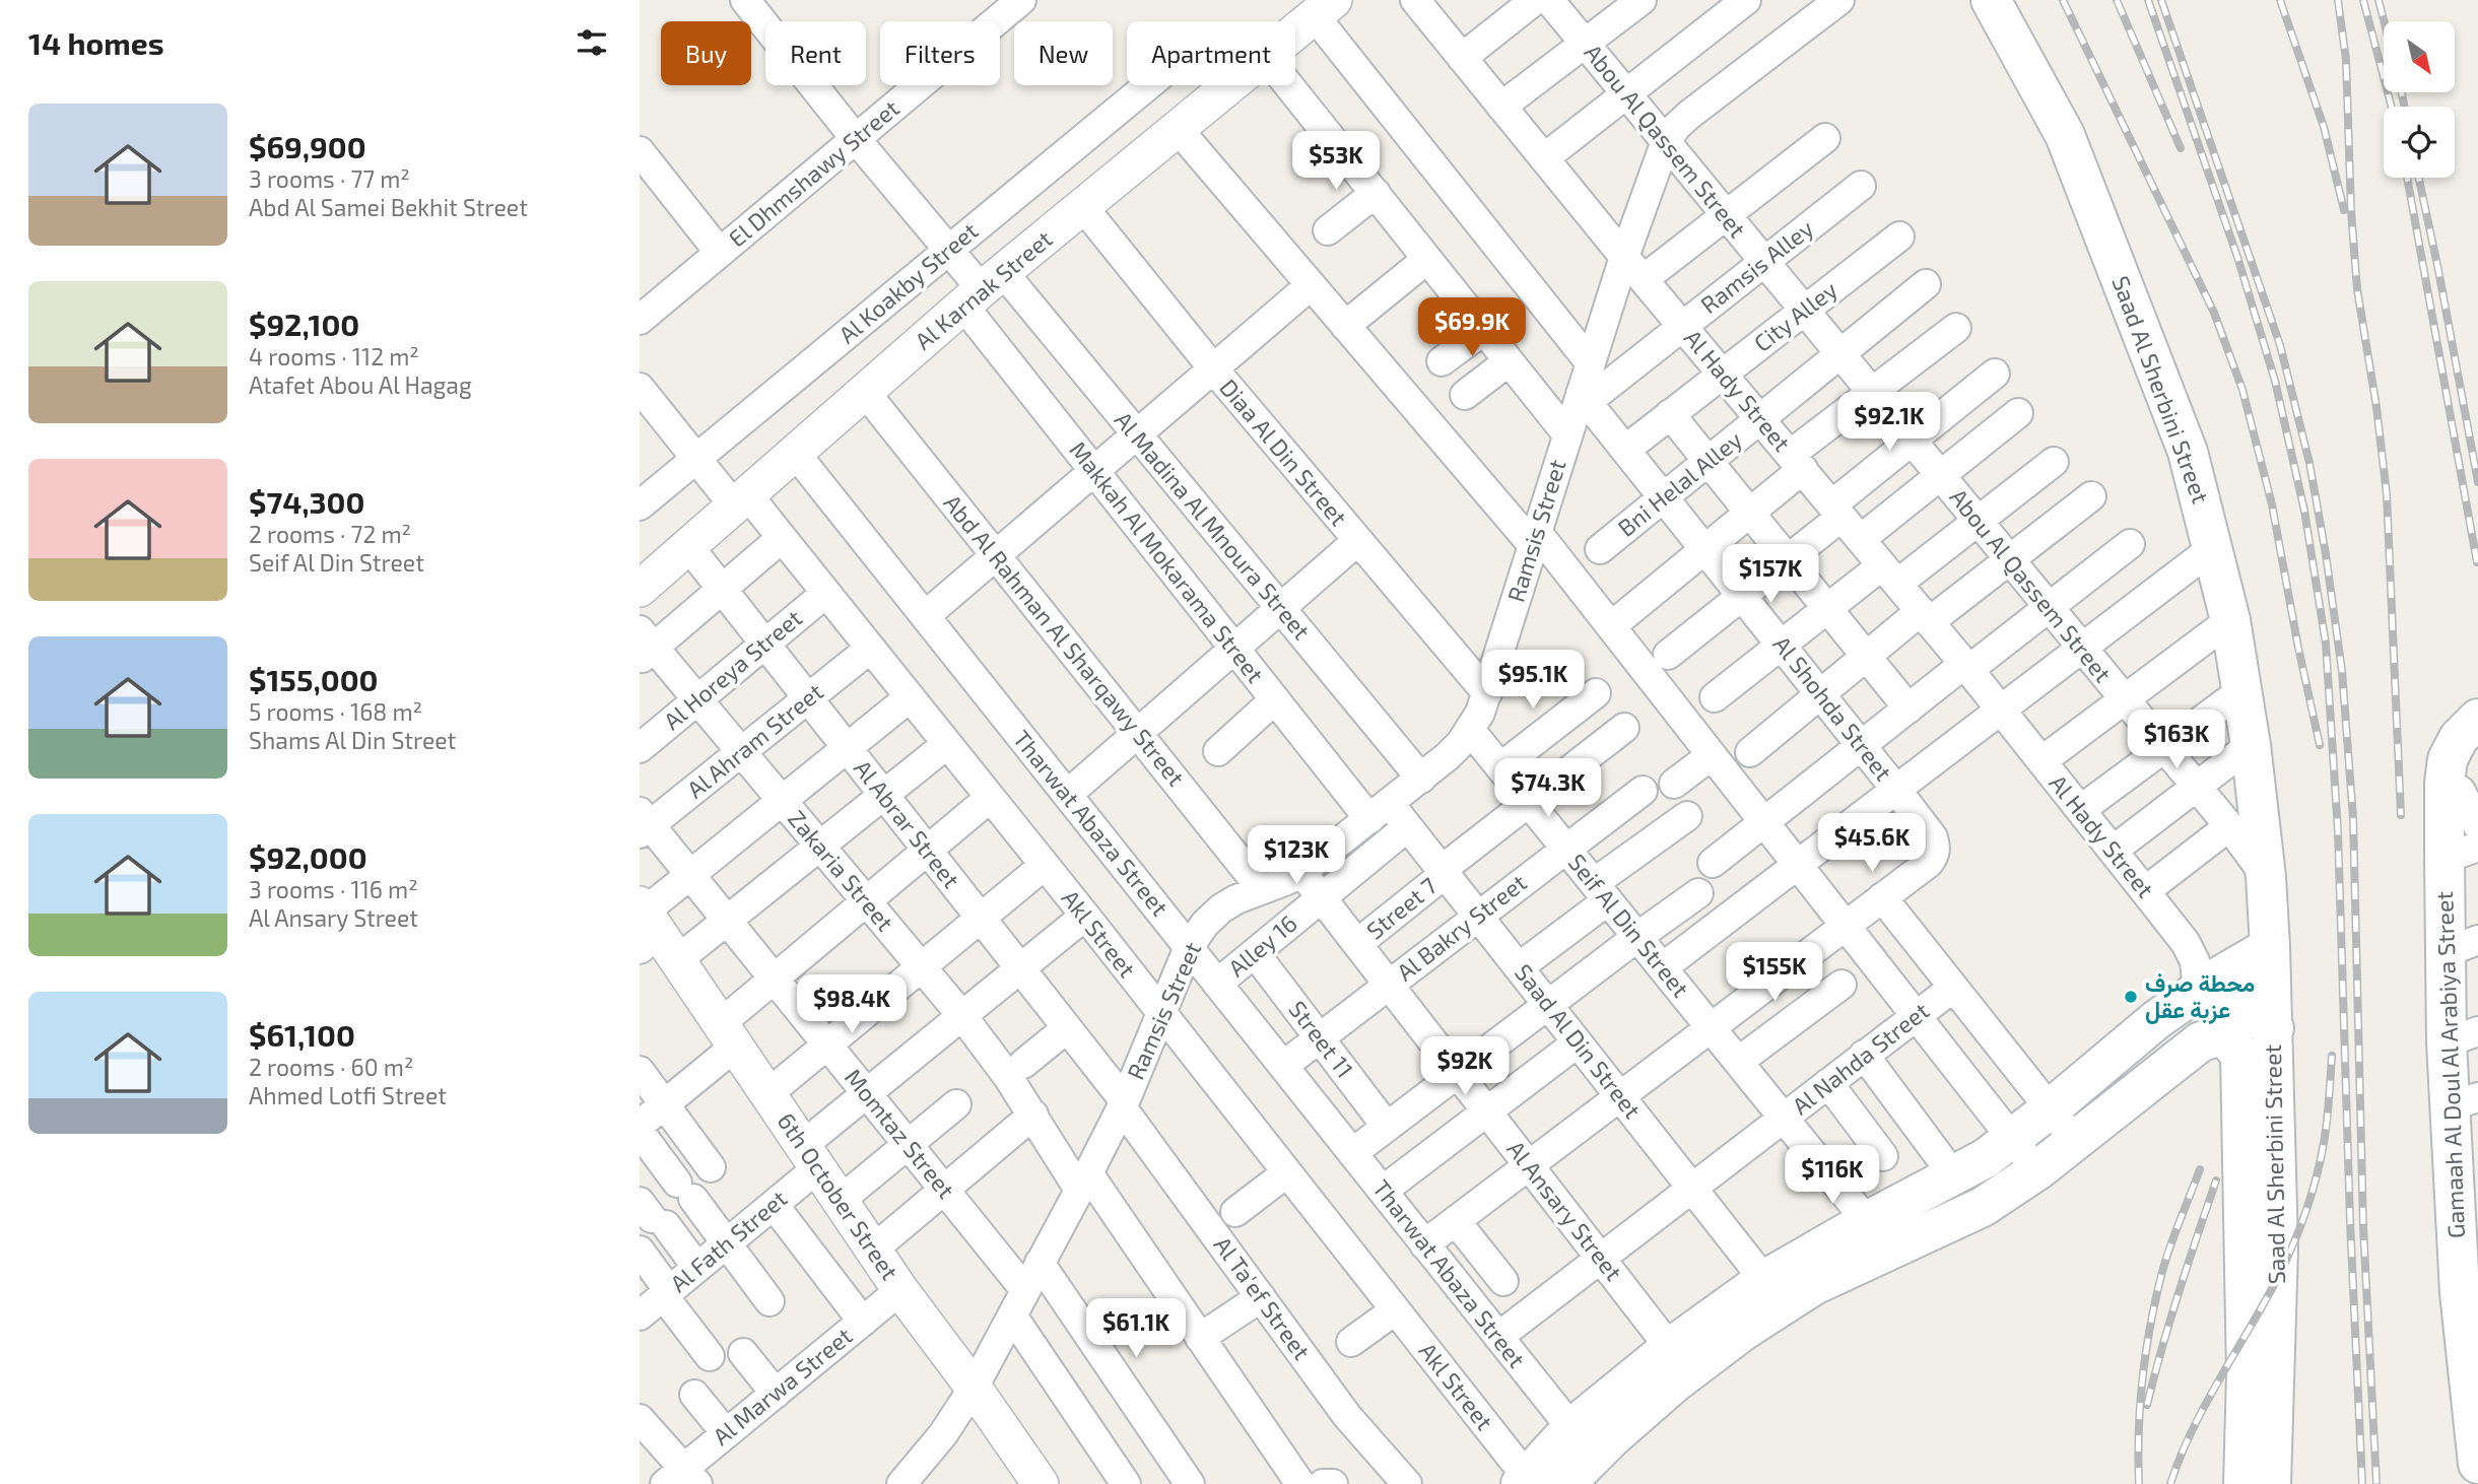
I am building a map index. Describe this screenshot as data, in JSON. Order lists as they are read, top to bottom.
{
  "streets": {
    "main road": ["Saad Al Sherbini Street", "Gamaah Al Doul Al Arabiya Street"],
    "street": [
      "Abou Al Qassem Street",
      "El Dhmshawy Street",
      "Ramsis Alley",
      "Al Koakby Street",
      "Al Karnak Street",
      "City Alley",
      "Al Hady Street",
      "Diaa Al Din Street",
      "Bni Helal Alley",
      "Al Madina Al Mnoura Street",
      "Ramsis Street",
      "Makkah Al Mokarama Street",
      "Abd Al Rahman Al Sharqawy Street",
      "Al Horeya Street",
      "Al Shohda Street",
      "Al Ahram Street",
      "Tharwat Abaza Street",
      "Al Abrar Street",
      "Zakaria Street",
      "Street 7",
      "Seif Al Din Street",
      "Al Bakry Street",
      "Akl Street",
      "Alley 16",
      "Street 11",
      "Saad Al Din Street",
      "Al Nahda Street",
      "Momtaz Street",
      "6th October Street",
      "Al Ansary Street",
      "Al Fath Street",
      "Al Ta'ef Street",
      "Al Marwa Street"
    ]
  },
  "crossings": [
    ["Abou Al Qassem Street", "Ramsis Alley"],
    ["Abou Al Qassem Street", "City Alley"],
    ["Abou Al Qassem Street", "Saad Al Sherbini Street"],
    ["Abou Al Qassem Street", "Bni Helal Alley"],
    ["Abou Al Qassem Street", "Ramsis Street"],
    ["Ramsis Alley", "Al Hady Street"],
    ["Ramsis Alley", "Ramsis Street"],
    ["Ramsis Alley", "Al Shohda Street"],
    ["Al Koakby Street", "Akl Street"],
    ["Al Karnak Street", "Diaa Al Din Street"],
    ["Al Karnak Street", "Al Madina Al Mnoura Street"],
    ["Al Karnak Street", "Makkah Al Mokarama Street"],
    ["Al Karnak Street", "Abd Al Rahman Al Sharqawy Street"],
    ["Al Karnak Street", "Tharwat Abaza Street"],
    ["Al Karnak Street", "Al Abrar Street"],
    ["Al Karnak Street", "Akl Street"],
    ["City Alley", "Al Hady Street"],
    ["City Alley", "Al Shohda Street"],
    ["Al Hady Street", "Bni Helal Alley"],
    ["Al Hady Street", "Ramsis Street"],
    ["Diaa Al Din Street", "Ramsis Street"],
    ["Bni Helal Alley", "Al Shohda Street"],
    ["Al Madina Al Mnoura Street", "Ramsis Street"],
    ["Al Madina Al Mnoura Street", "Makkah Al Mokarama Street"],
    ["Ramsis Street", "Makkah Al Mokarama Street"],
    ["Ramsis Street", "Abd Al Rahman Al Sharqawy Street"],
    ["Ramsis Street", "Al Shohda Street"],
    ["Ramsis Street", "Tharwat Abaza Street"],
    ["Ramsis Street", "Al Abrar Street"],
    ["Ramsis Street", "Zakaria Street"],
    ["Ramsis Street", "Seif Al Din Street"],
    ["Ramsis Street", "Akl Street"],
    ["Ramsis Street", "Saad Al Din Street"],
    ["Ramsis Street", "Momtaz Street"],
    ["Ramsis Street", "6th October Street"],
    ["Ramsis Street", "Al Ansary Street"],
    ["Ramsis Street", "Al Ta'ef Street"],
    ["Makkah Al Mokarama Street", "Saad Al Din Street"],
    ["Al Horeya Street", "Al Abrar Street"],
    ["Al Horeya Street", "Zakaria Street"],
    ["Al Horeya Street", "Akl Street"],
    ["Al Ahram Street", "Al Abrar Street"],
    ["Al Ahram Street", "Zakaria Street"],
    ["Al Ahram Street", "Akl Street"],
    ["Al Ahram Street", "Momtaz Street"],
    ["Tharwat Abaza Street", "Al Bakry Street"],
    ["Tharwat Abaza Street", "Alley 16"],
    ["Tharwat Abaza Street", "Al Nahda Street"],
    ["Al Abrar Street", "Al Fath Street"],
    ["Al Abrar Street", "Al Ta'ef Street"],
    ["Zakaria Street", "Al Fath Street"],
    ["Street 7", "Seif Al Din Street"],
    ["Street 7", "Saad Al Din Street"],
    ["Street 7", "Al Ansary Street"],
    ["Seif Al Din Street", "Al Bakry Street"],
    ["Seif Al Din Street", "Al Nahda Street"],
    ["Al Bakry Street", "Street 11"],
    ["Al Bakry Street", "Saad Al Din Street"],
    ["Al Bakry Street", "Al Ansary Street"],
    ["Akl Street", "Al Fath Street"],
    ["Alley 16", "Street 11"],
    ["Alley 16", "Saad Al Din Street"],
    ["Alley 16", "Al Ansary Street"],
    ["Saad Al Din Street", "Al Nahda Street"],
    ["Al Nahda Street", "Al Ansary Street"],
    ["Momtaz Street", "Al Fath Street"],
    ["6th October Street", "Al Fath Street"],
    ["6th October Street", "Al Marwa Street"]
  ],
  "places": ["محطة صرف عزبة عقل"],
  "north": "bottom right",
  "page": {
    "heading": "14 homes",
    "chip": [
      "Buy",
      "Rent",
      "Filters",
      "New",
      "Apartment"
    ],
    "list": [
      {
        "name": "$69,900",
        "note": "3 rooms · 77 m² · Abd Al Samei Bekhit Street"
      },
      {
        "name": "$92,100",
        "note": "4 rooms · 112 m² · Atafet Abou Al Hagag"
      },
      {
        "name": "$74,300",
        "note": "2 rooms · 72 m² · Seif Al Din Street"
      },
      {
        "name": "$155,000",
        "note": "5 rooms · 168 m² · Shams Al Din Street"
      },
      {
        "name": "$92,000",
        "note": "3 rooms · 116 m² · Al Ansary Street"
      },
      {
        "name": "$61,100",
        "note": "2 rooms · 60 m² · Ahmed Lotfi Street"
      }
    ],
    "price": [
      "$53K",
      "$69.9K",
      "$92.1K",
      "$157K",
      "$95.1K",
      "$163K",
      "$74.3K",
      "$45.6K",
      "$123K",
      "$155K",
      "$98.4K",
      "$92K",
      "$116K",
      "$61.1K"
    ]
  }
}
